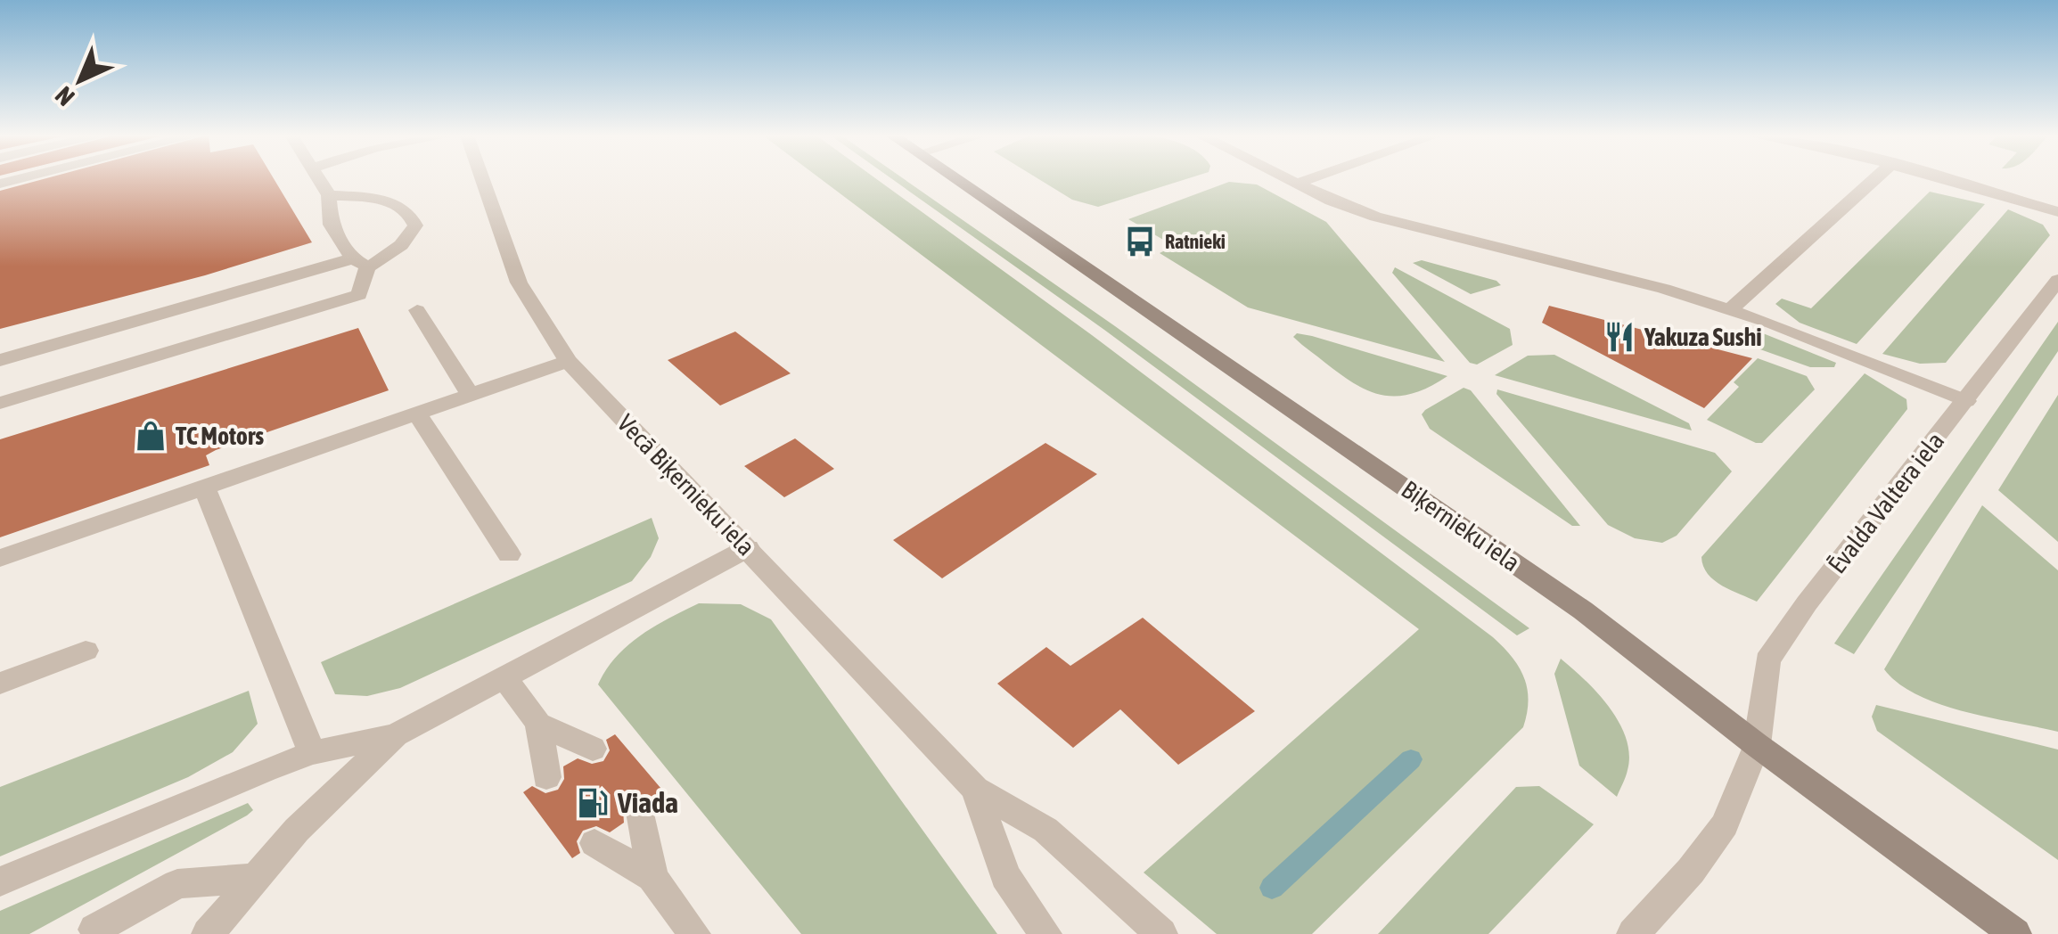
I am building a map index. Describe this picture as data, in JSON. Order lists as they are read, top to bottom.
{
  "streets": {
    "main road": ["Biķernieku iela"],
    "street": ["Vecā Biķernieku iela", "Ēvalda Valtera iela"]
  },
  "crossings": [
    ["Ēvalda Valtera iela", "Biķernieku iela"]
  ],
  "places": {
    "bus stop": ["Ratnieki"],
    "restaurant": ["Yakuza Sushi"],
    "shop": ["TC Motors"],
    "fuel station": ["Viada"]
  },
  "north": "bottom left"
}
